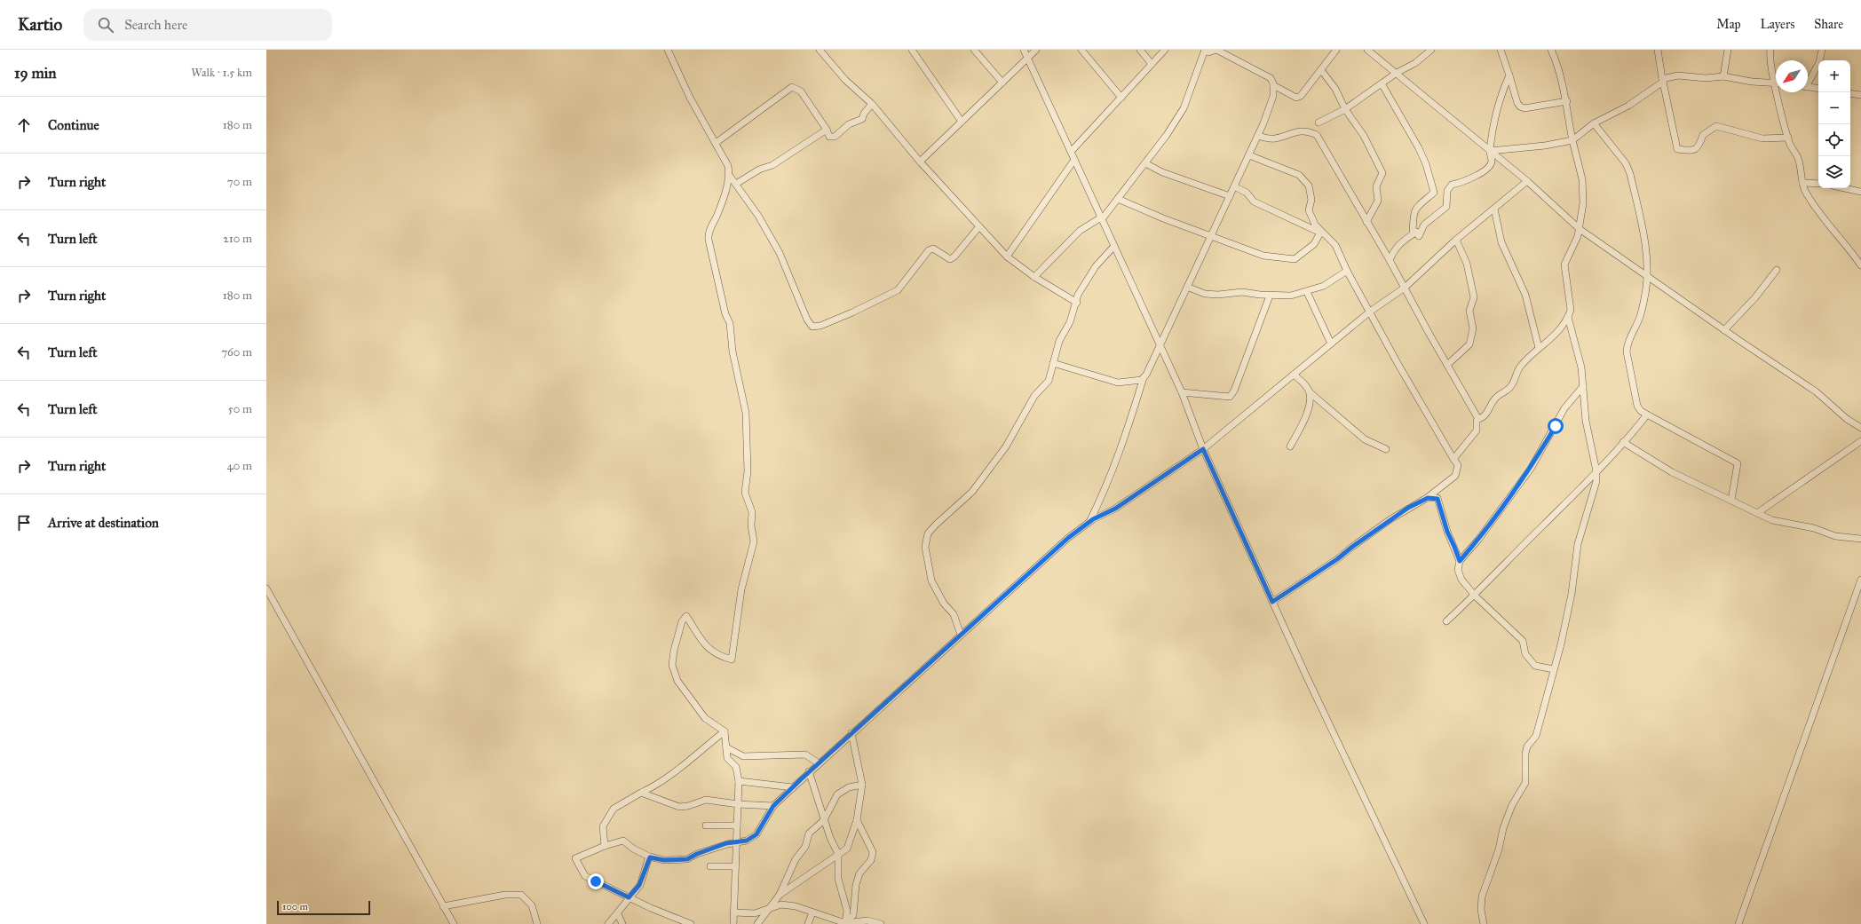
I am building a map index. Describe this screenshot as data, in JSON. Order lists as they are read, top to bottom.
{
  "scale_bar": "100 m",
  "north": "bottom left",
  "page": {
    "header": "Kartio",
    "search": "Search here",
    "nav": ["Map", "Layers", "Share"],
    "heading": ["19 min", "Walk · 1.5 km"],
    "map_buttons": ["+", "−"],
    "list": [
      ["Continue", "180 m"],
      ["Turn right", "70 m"],
      ["Turn left", "210 m"],
      ["Turn right", "180 m"],
      ["Turn left", "760 m"],
      ["Turn left", "50 m"],
      ["Turn right", "40 m"],
      "Arrive at destination"
    ],
    "scale": "100 m"
  }
}
